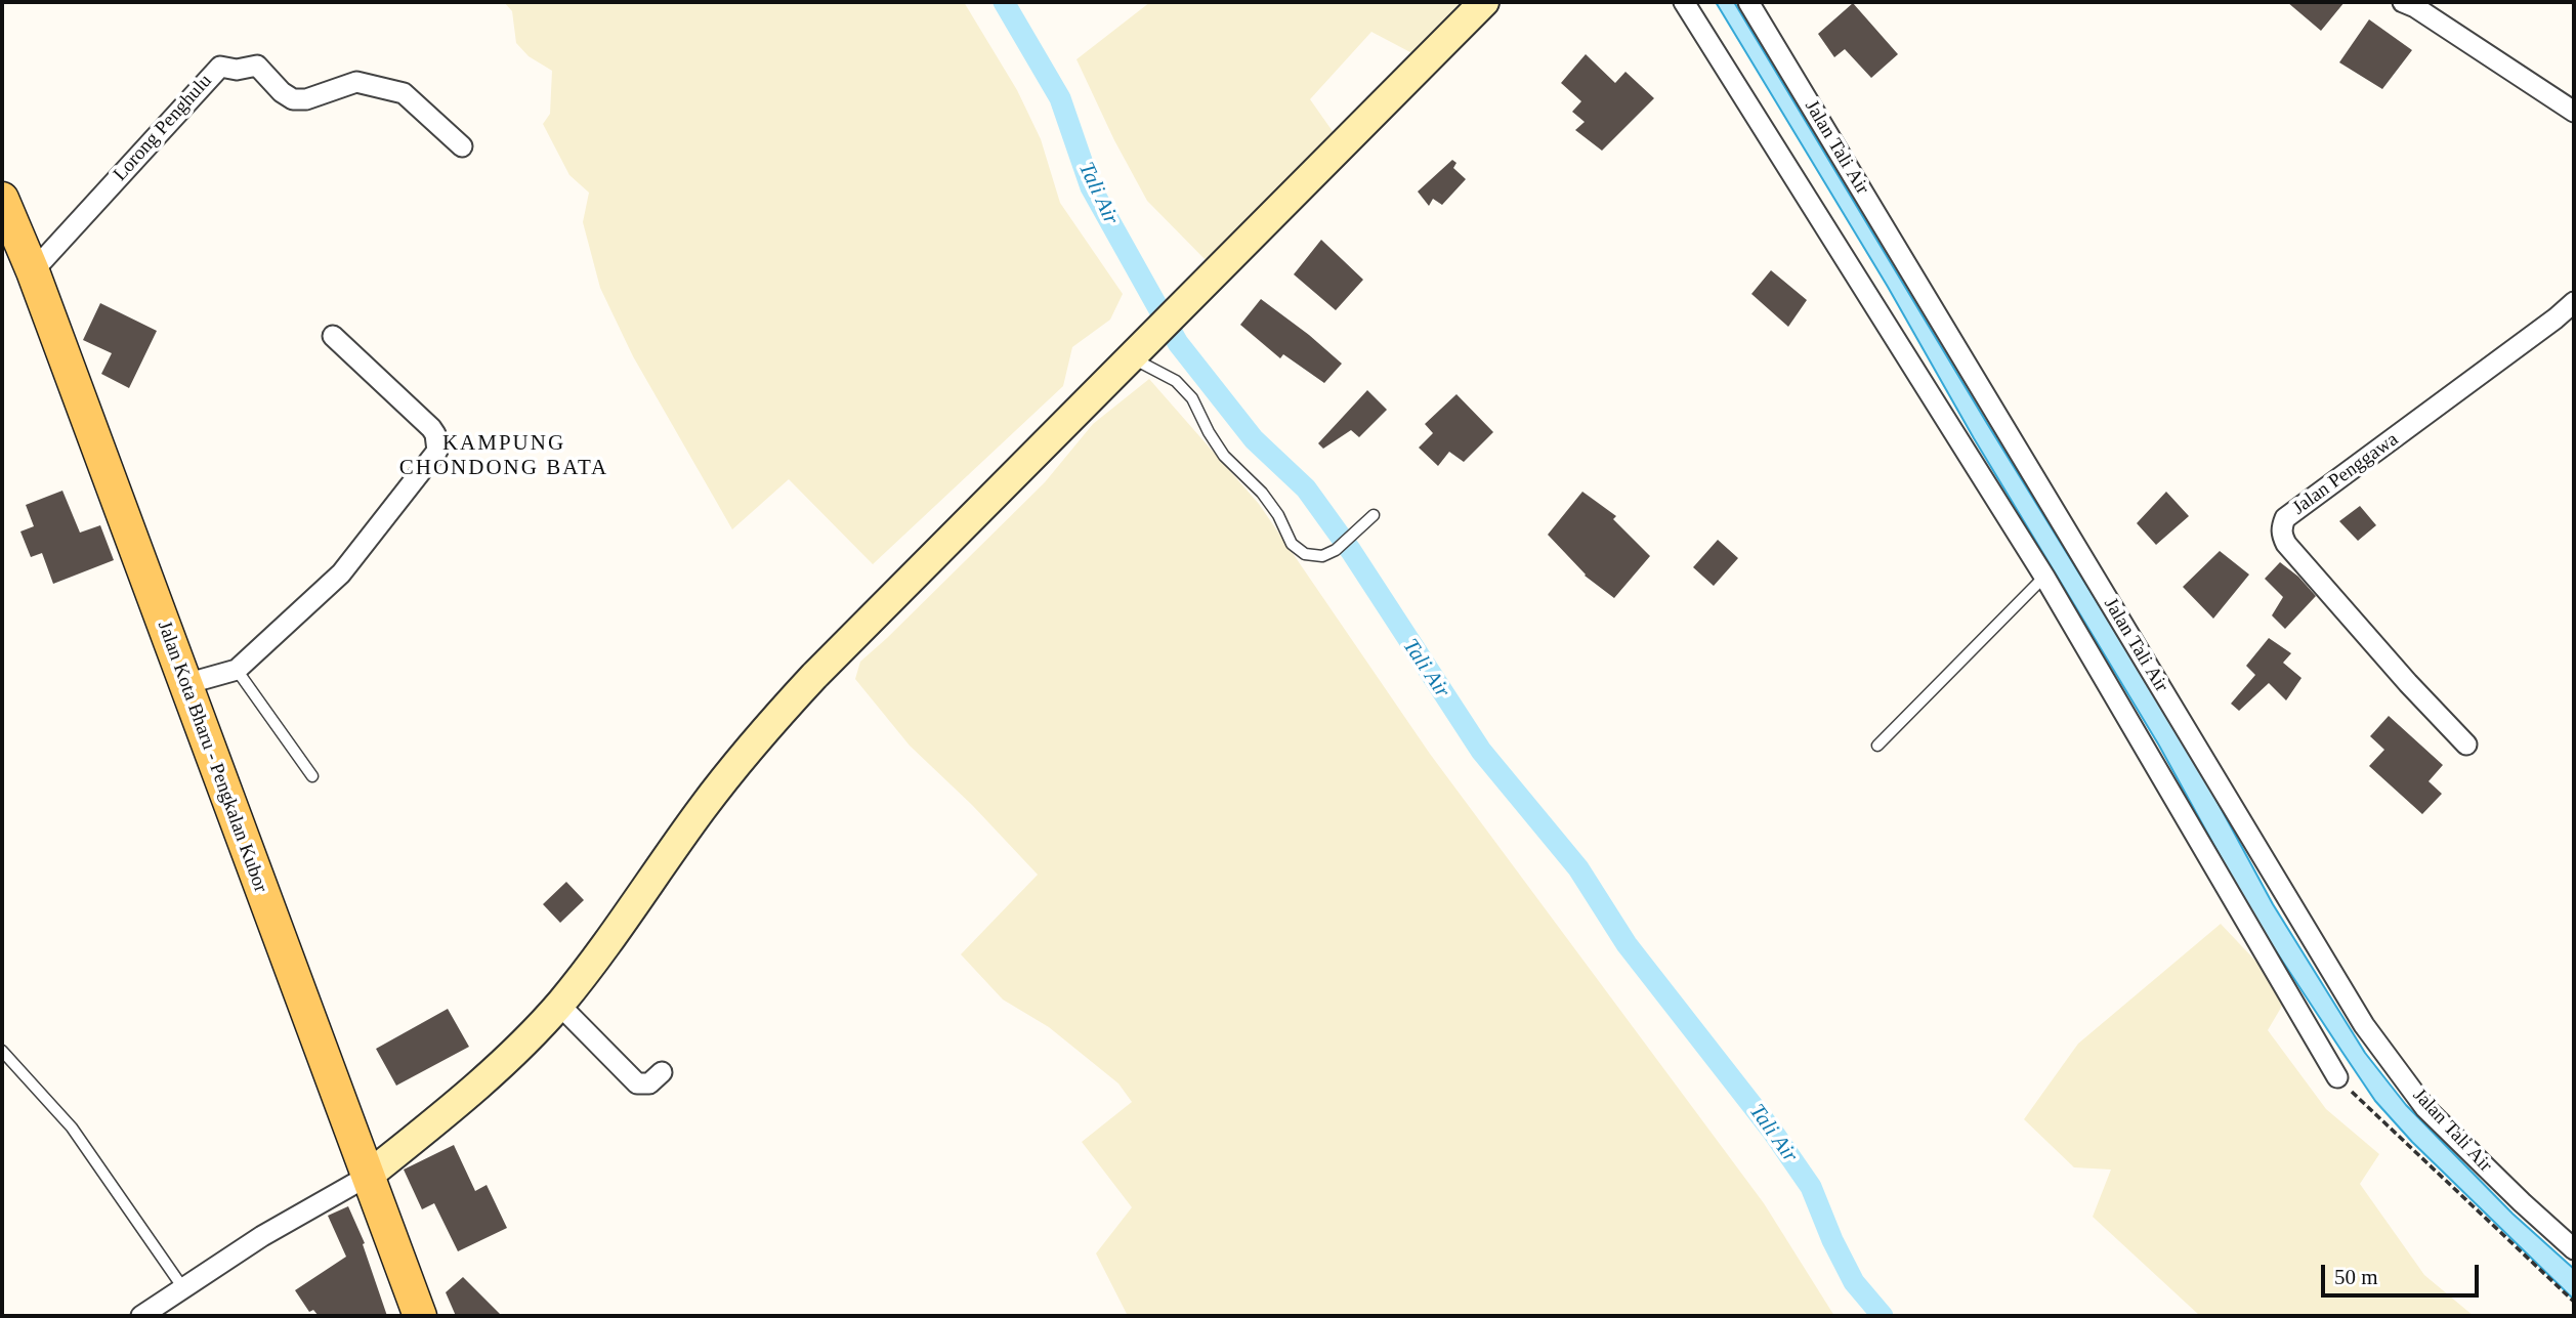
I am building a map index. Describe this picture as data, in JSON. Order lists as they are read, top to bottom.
{
  "streets": {
    "main road": ["Jalan Kota Bharu - Pengkalan Kubor"],
    "street": ["Lorong Penghulu", "Jalan Tali Air", "Jalan Penggawa"]
  },
  "crossings": [
    ["Lorong Penghulu", "Jalan Kota Bharu - Pengkalan Kubor"]
  ],
  "districts": ["KAMPUNG CHONDONG BATA"],
  "water": ["Tali Air"],
  "scale_bar": "50 m"
}
